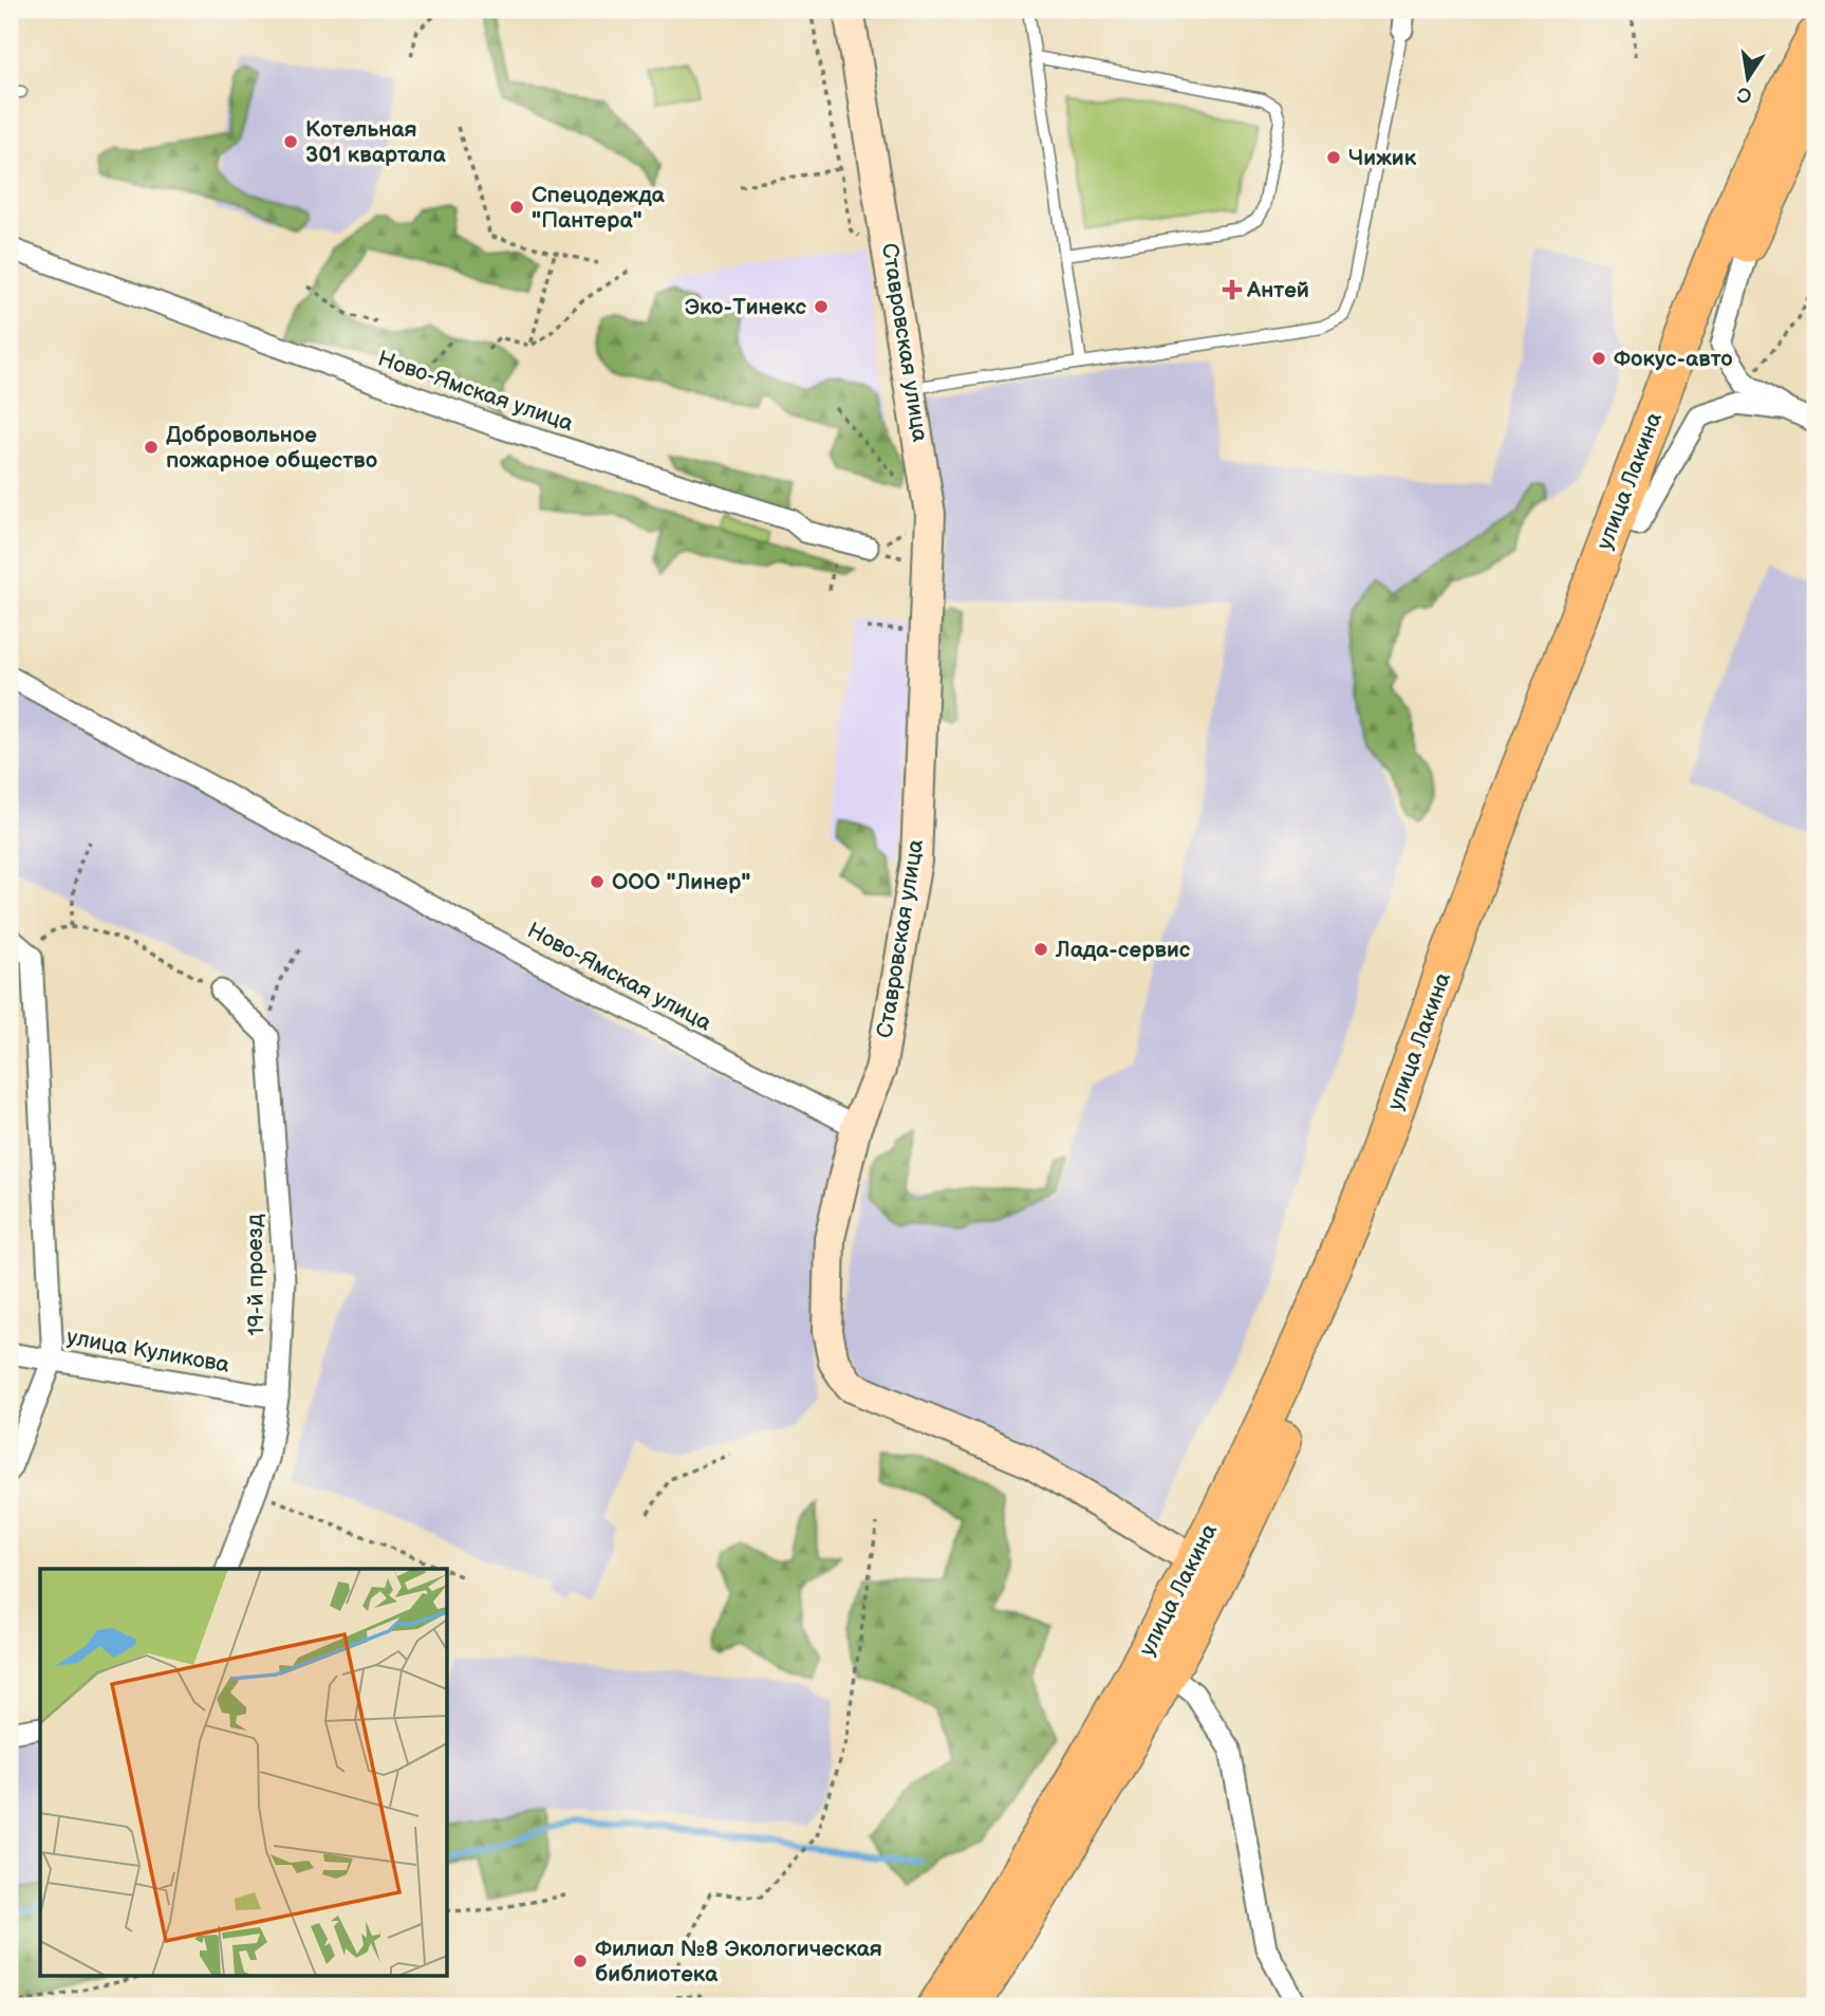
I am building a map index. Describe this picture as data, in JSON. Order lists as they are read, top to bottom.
{
  "streets": {
    "highway": ["улица Лакина"],
    "street": [
      "Ставровская улица",
      "Ново-Ямская улица",
      "19-й проезд",
      "улица Куликова"
    ]
  },
  "crossings": [
    ["Ставровская улица", "Ново-Ямская улица"],
    ["Ставровская улица", "улица Лакина"],
    ["19-й проезд", "улица Куликова"]
  ],
  "places": {
    "other": [
      "Котельная 301 квартала",
      "Чижик",
      "Спецодежда \"Пантера\"",
      "Эко-Тинекс",
      "Фокус-авто",
      "Добровольное пожарное общество",
      "ООО \"Линер\"",
      "Лада-сервис",
      "Филиал №8 Экологическая библиотека"
    ],
    "health": ["Антей"]
  },
  "north": "bottom"
}
